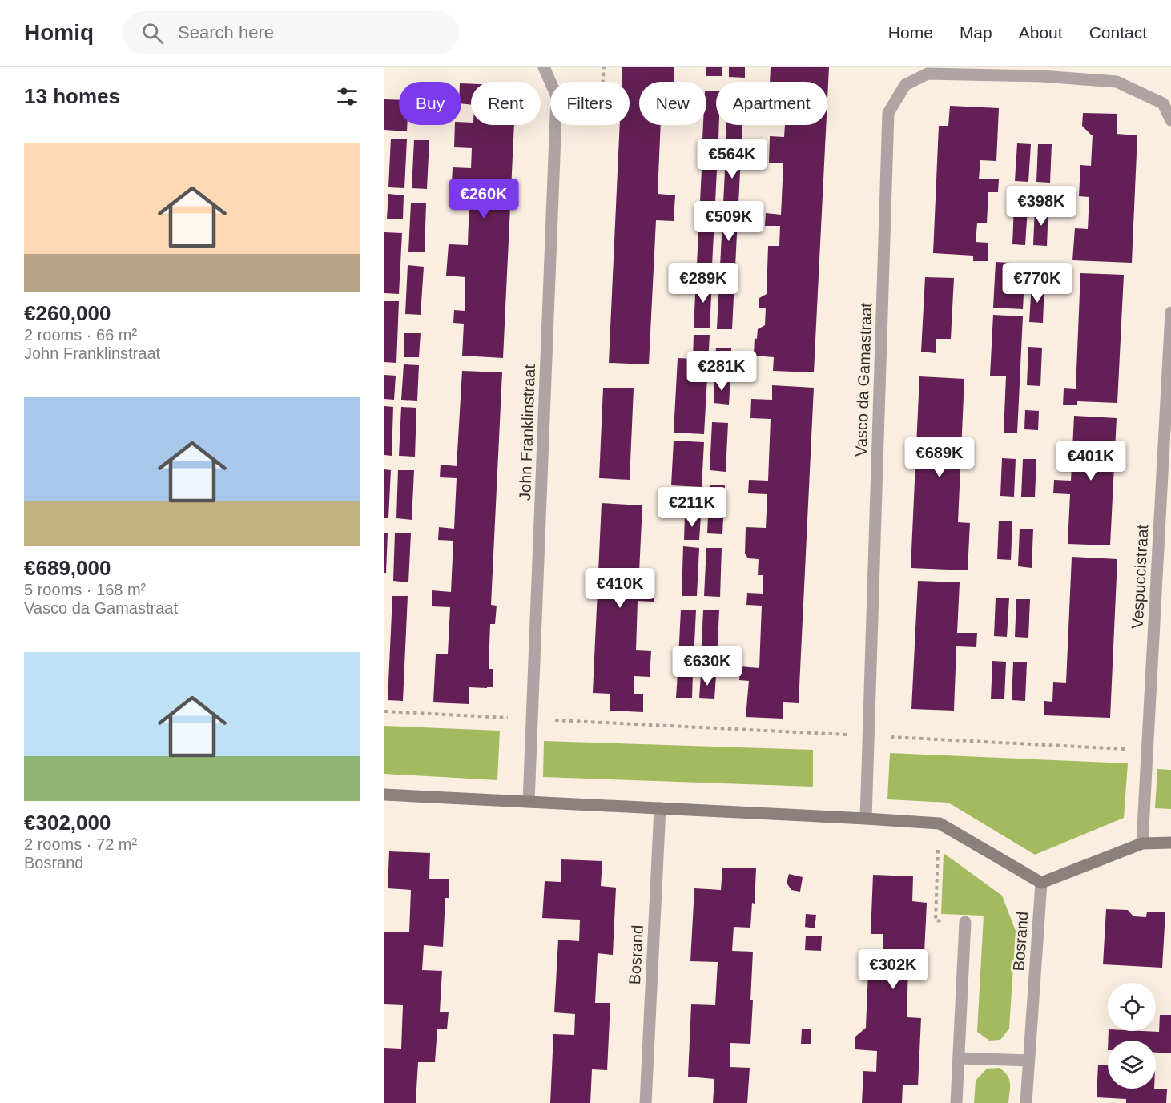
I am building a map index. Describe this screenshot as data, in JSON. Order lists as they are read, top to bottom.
{
  "streets": {
    "street": [
      "Vasco da Gamastraat",
      "John Franklinstraat",
      "Vespuccistraat",
      "Bosrand"
    ]
  },
  "page": {
    "header": "Homiq",
    "search": "Search here",
    "nav": [
      "Home",
      "Map",
      "About",
      "Contact"
    ],
    "heading": "13 homes",
    "chip": [
      "Buy",
      "Rent",
      "Filters",
      "New",
      "Apartment"
    ],
    "list": [
      {
        "name": "€260,000",
        "note": "2 rooms · 66 m² · John Franklinstraat"
      },
      {
        "name": "€689,000",
        "note": "5 rooms · 168 m² · Vasco da Gamastraat"
      },
      {
        "name": "€302,000",
        "note": "2 rooms · 72 m² · Bosrand"
      }
    ],
    "price": [
      "€564K",
      "€260K",
      "€398K",
      "€509K",
      "€289K",
      "€770K",
      "€281K",
      "€689K",
      "€401K",
      "€211K",
      "€410K",
      "€630K",
      "€302K"
    ]
  }
}
